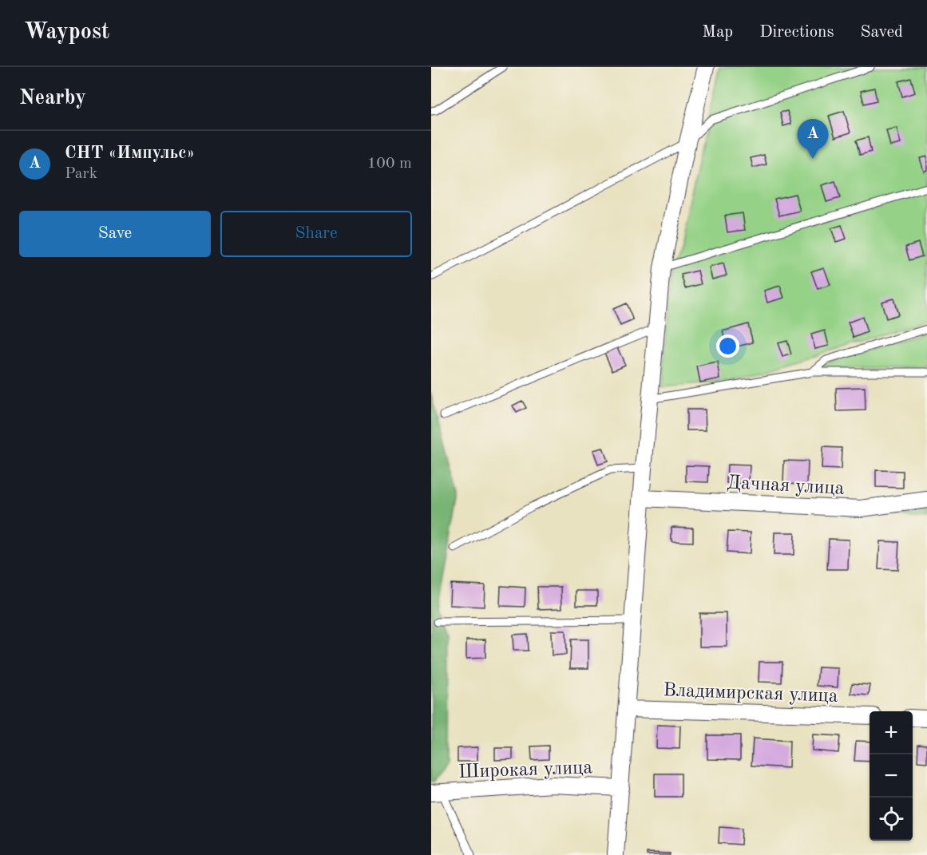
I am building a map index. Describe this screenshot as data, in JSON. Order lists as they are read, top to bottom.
{
  "streets": {
    "street": ["Дачная улица", "Владимирская улица", "Широкая улица"]
  },
  "page": {
    "header": "Waypost",
    "nav": ["Map", "Directions", "Saved"],
    "heading": "Nearby",
    "pins": "A",
    "list": [
      {
        "mark": "A",
        "name": "СНТ «Импульс»",
        "note": "Park",
        "value": "100 m"
      }
    ],
    "buttons": ["Save", "Share"],
    "map_buttons": ["+", "−"]
  }
}
